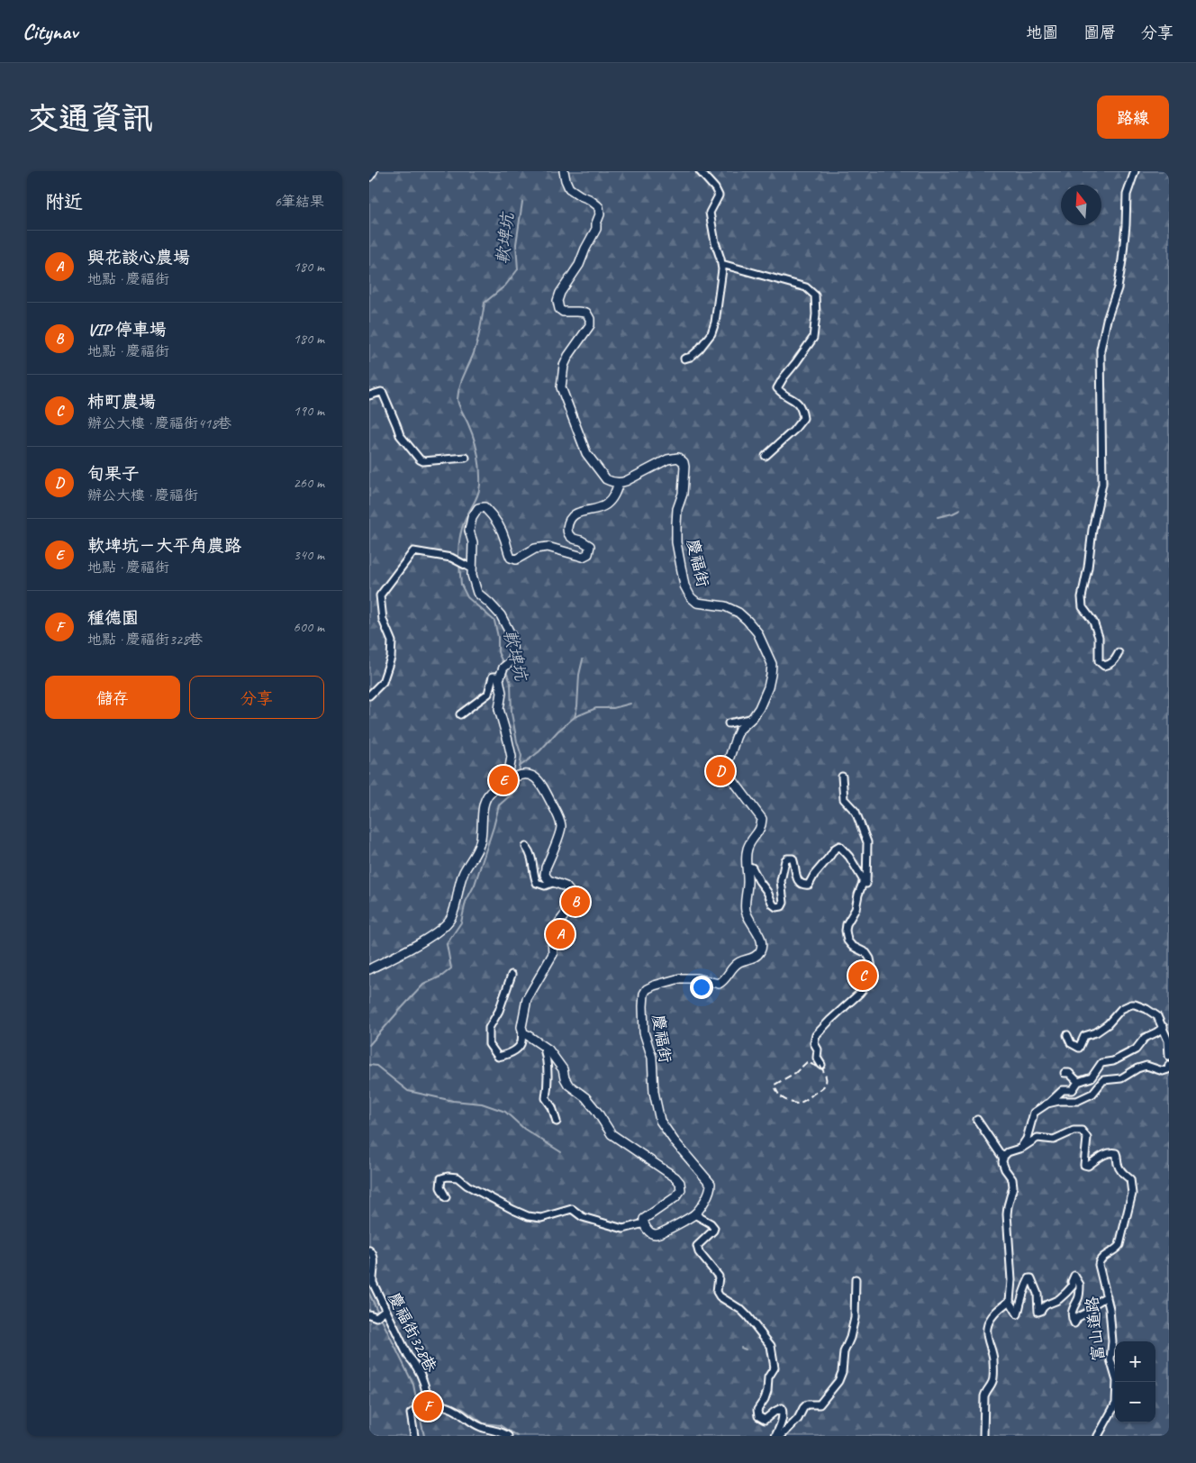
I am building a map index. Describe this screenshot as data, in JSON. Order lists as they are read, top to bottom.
{
  "streets": {
    "street": ["慶福街", "富山道路", "慶福街328巷"]
  },
  "water": ["軟埤坑"],
  "north": "top",
  "page": {
    "header": "Citynav",
    "nav": ["地圖", "圖層", "分享"],
    "buttons": [
      "路線",
      ["儲存", "分享"]
    ],
    "title": "交通資訊",
    "heading": ["附近", "6筆結果"],
    "list": [
      {
        "mark": "A",
        "name": "與花談心農場",
        "note": "地點 · 慶福街",
        "value": "180 m"
      },
      {
        "mark": "B",
        "name": "VIP 停車場",
        "note": "地點 · 慶福街",
        "value": "180 m"
      },
      {
        "mark": "C",
        "name": "柿町農場",
        "note": "辦公大樓 · 慶福街418巷",
        "value": "190 m"
      },
      {
        "mark": "D",
        "name": "旬果子",
        "note": "辦公大樓 · 慶福街",
        "value": "260 m"
      },
      {
        "mark": "E",
        "name": "軟埤坑－大平角農路",
        "note": "地點 · 慶福街",
        "value": "340 m"
      },
      {
        "mark": "F",
        "name": "種德園",
        "note": "地點 · 慶福街328巷",
        "value": "600 m"
      }
    ],
    "pins": [
      "D",
      "E",
      "B",
      "A",
      "C",
      "F"
    ],
    "map_buttons": ["+", "−"]
  }
}
